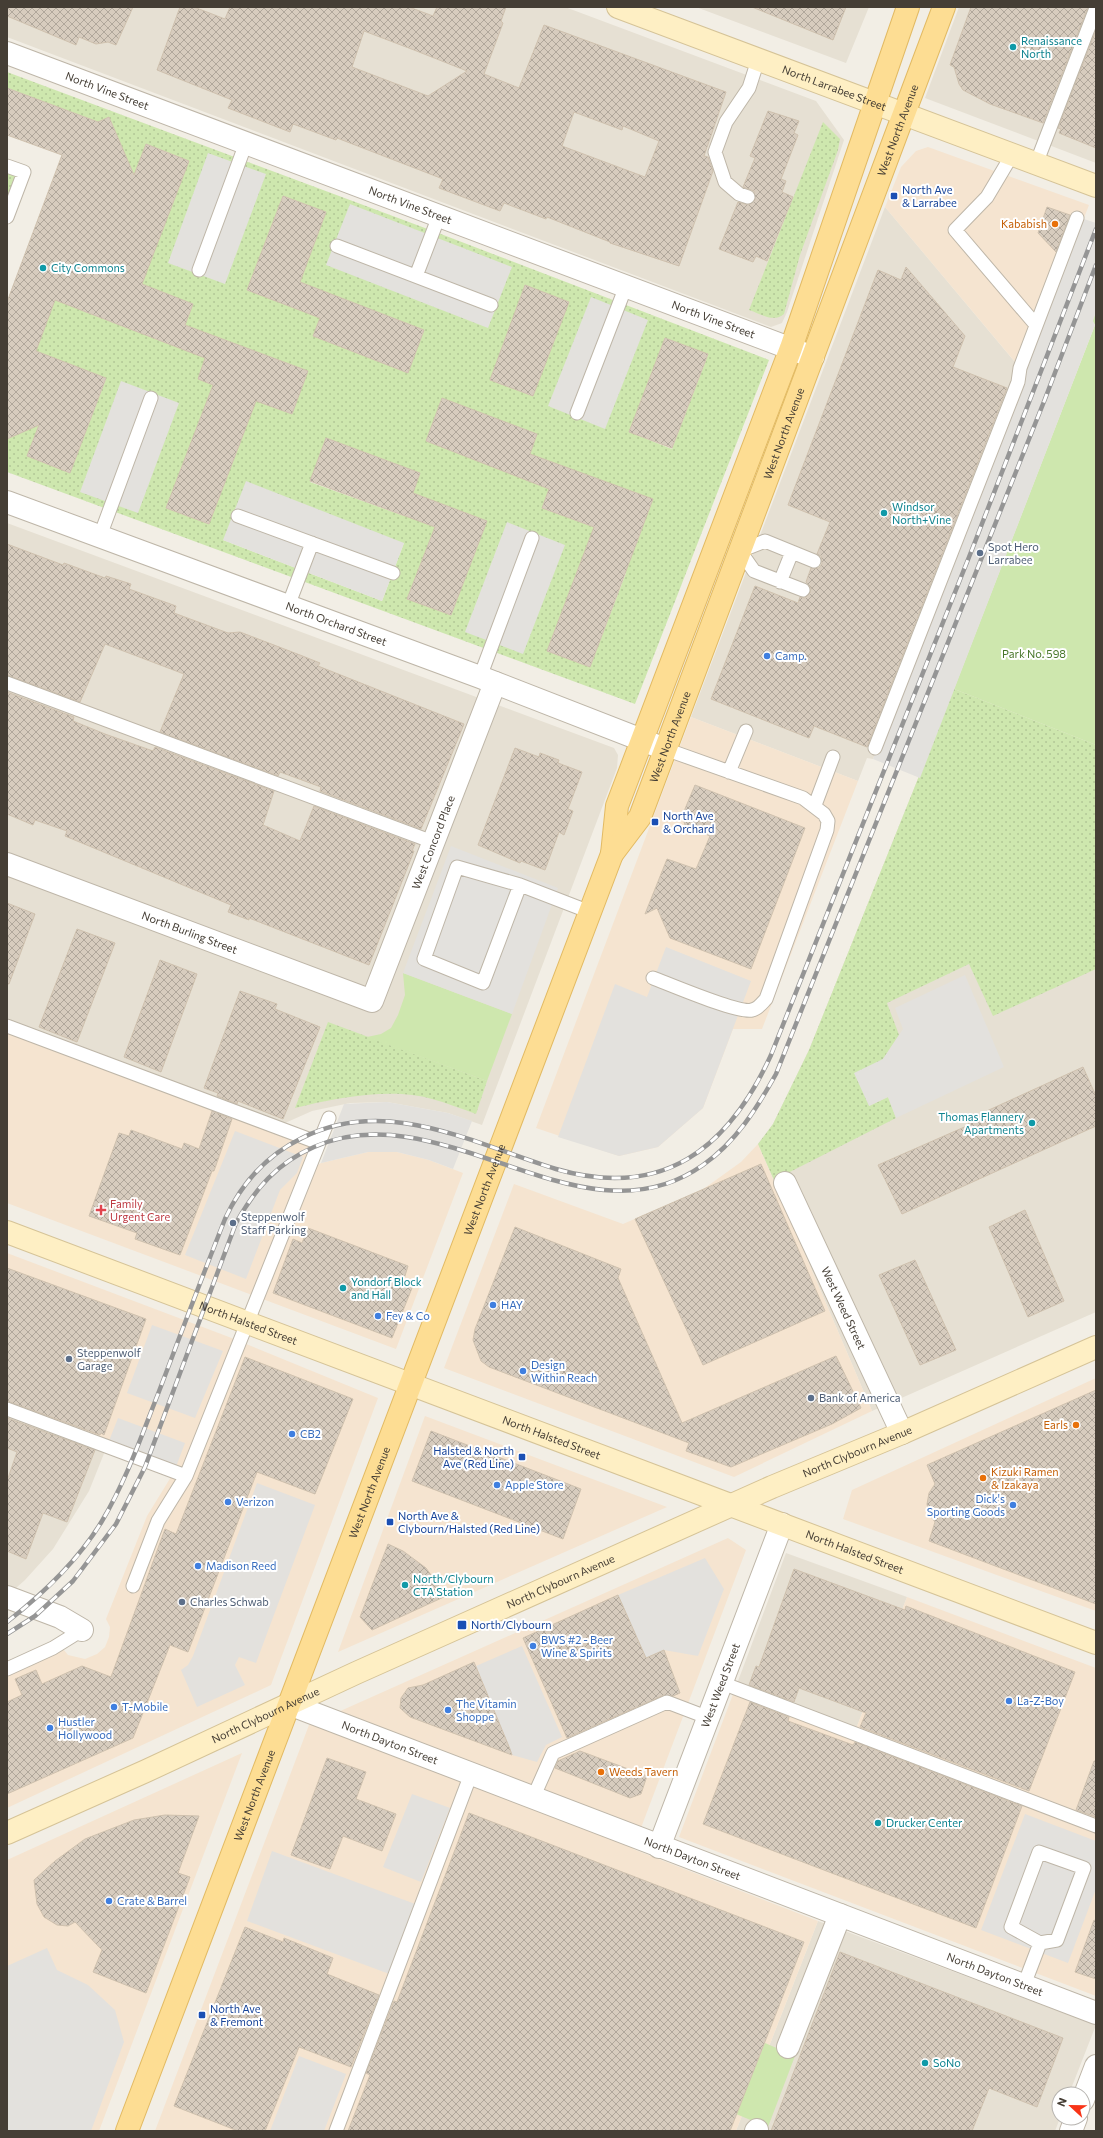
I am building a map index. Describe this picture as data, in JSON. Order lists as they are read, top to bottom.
{
  "streets": {
    "main road": [
      "North Larrabee Street",
      "West North Avenue",
      "North Halsted Street",
      "North Clybourn Avenue"
    ],
    "street": [
      "North Vine Street",
      "North Orchard Street",
      "West Concord Place",
      "North Burling Street",
      "West Weed Street",
      "North Dayton Street"
    ]
  },
  "crossings": [
    ["North Larrabee Street", "West North Avenue"],
    ["North Vine Street", "West North Avenue"],
    ["West North Avenue", "North Orchard Street"],
    ["West North Avenue", "North Halsted Street"],
    ["West North Avenue", "North Clybourn Avenue"],
    ["West North Avenue", "North Dayton Street"],
    ["North Orchard Street", "West Concord Place"],
    ["West Concord Place", "North Burling Street"],
    ["West Weed Street", "North Halsted Street"],
    ["West Weed Street", "North Clybourn Avenue"],
    ["West Weed Street", "North Dayton Street"],
    ["North Halsted Street", "North Clybourn Avenue"],
    ["North Clybourn Avenue", "North Dayton Street"]
  ],
  "parks": ["Park No. 598"],
  "places": {
    "other": [
      "Renaissance North",
      "Kababish",
      "City Commons",
      "Windsor North+Vine",
      "Spot Hero Larrabee",
      "Camp.",
      "Thomas Flannery Apartments",
      "Steppenwolf Staff Parking",
      "Yondorf Block and Hall",
      "HAY",
      "Fey & Co",
      "Steppenwolf Garage",
      "Design Within Reach",
      "Bank of America",
      "Earls",
      "CB2",
      "Kizuki Ramen & Izakaya",
      "Apple Store",
      "Verizon",
      "Dick's Sporting Goods",
      "Madison Reed",
      "North/Clybourn CTA Station",
      "Charles Schwab",
      "BWS #2 - Beer Wine & Spirits",
      "La-Z-Boy",
      "T-Mobile",
      "The Vitamin Shoppe",
      "Hustler Hollywood",
      "Weeds Tavern",
      "Drucker Center",
      "Crate & Barrel",
      "SoNo"
    ],
    "transit": [
      "North Ave & Larrabee",
      "North Ave & Orchard",
      "Halsted & North Ave (Red Line)",
      "North Ave & Clybourn/Halsted (Red Line)",
      "North/Clybourn",
      "North Ave & Fremont"
    ],
    "health": ["Family Urgent Care"]
  },
  "north": "left"
}
